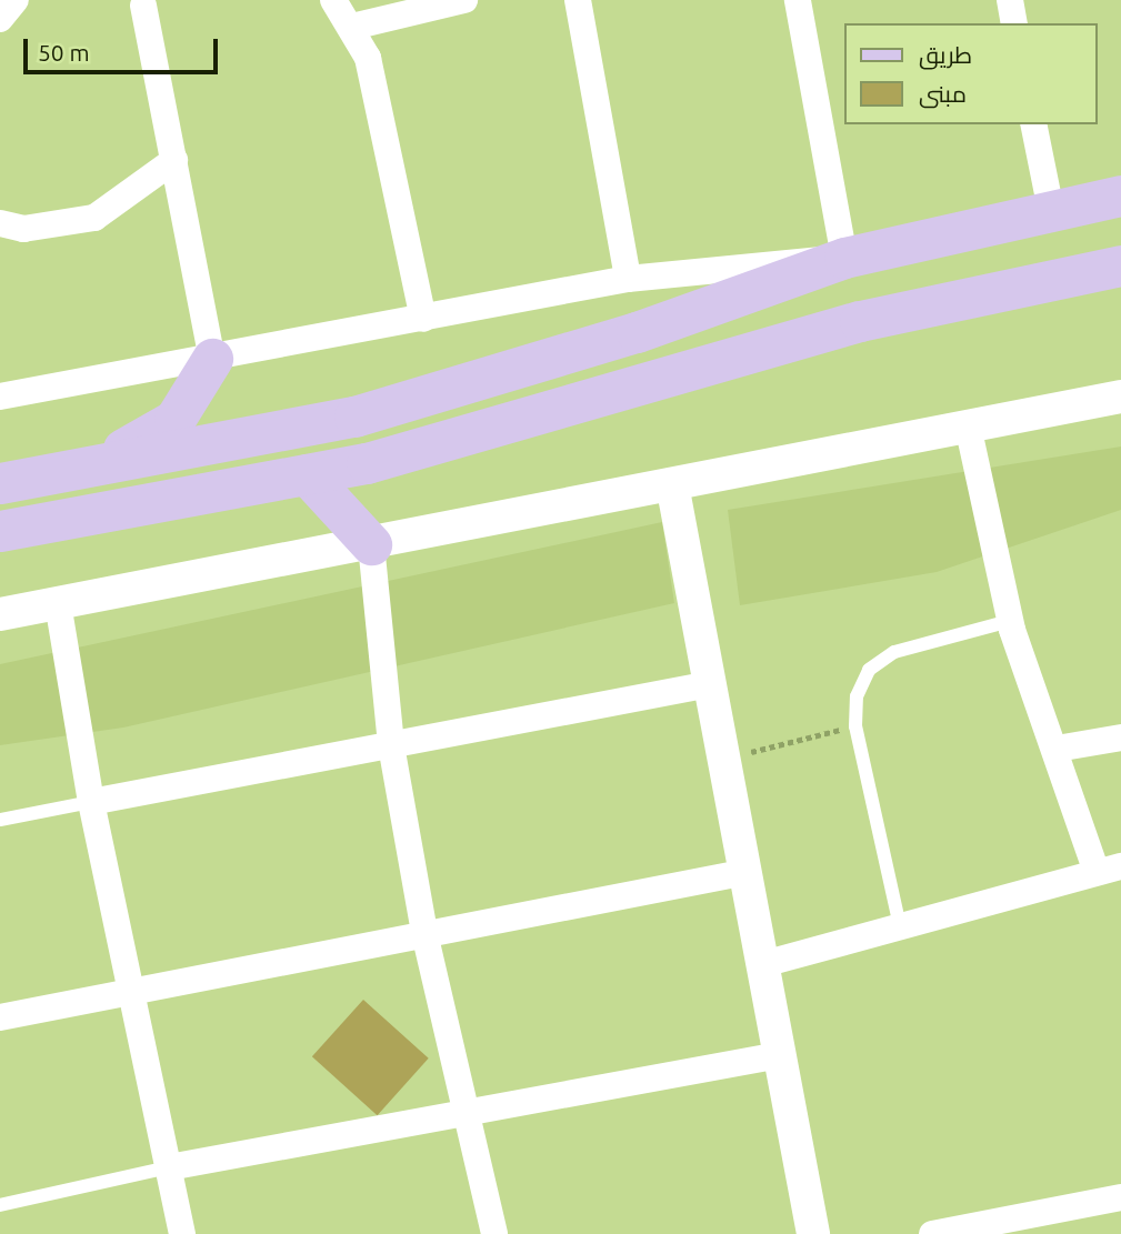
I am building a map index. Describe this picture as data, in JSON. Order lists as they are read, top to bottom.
{
  "legend": ["طريق", "مبنى"],
  "scale_bar": "50 m"
}
